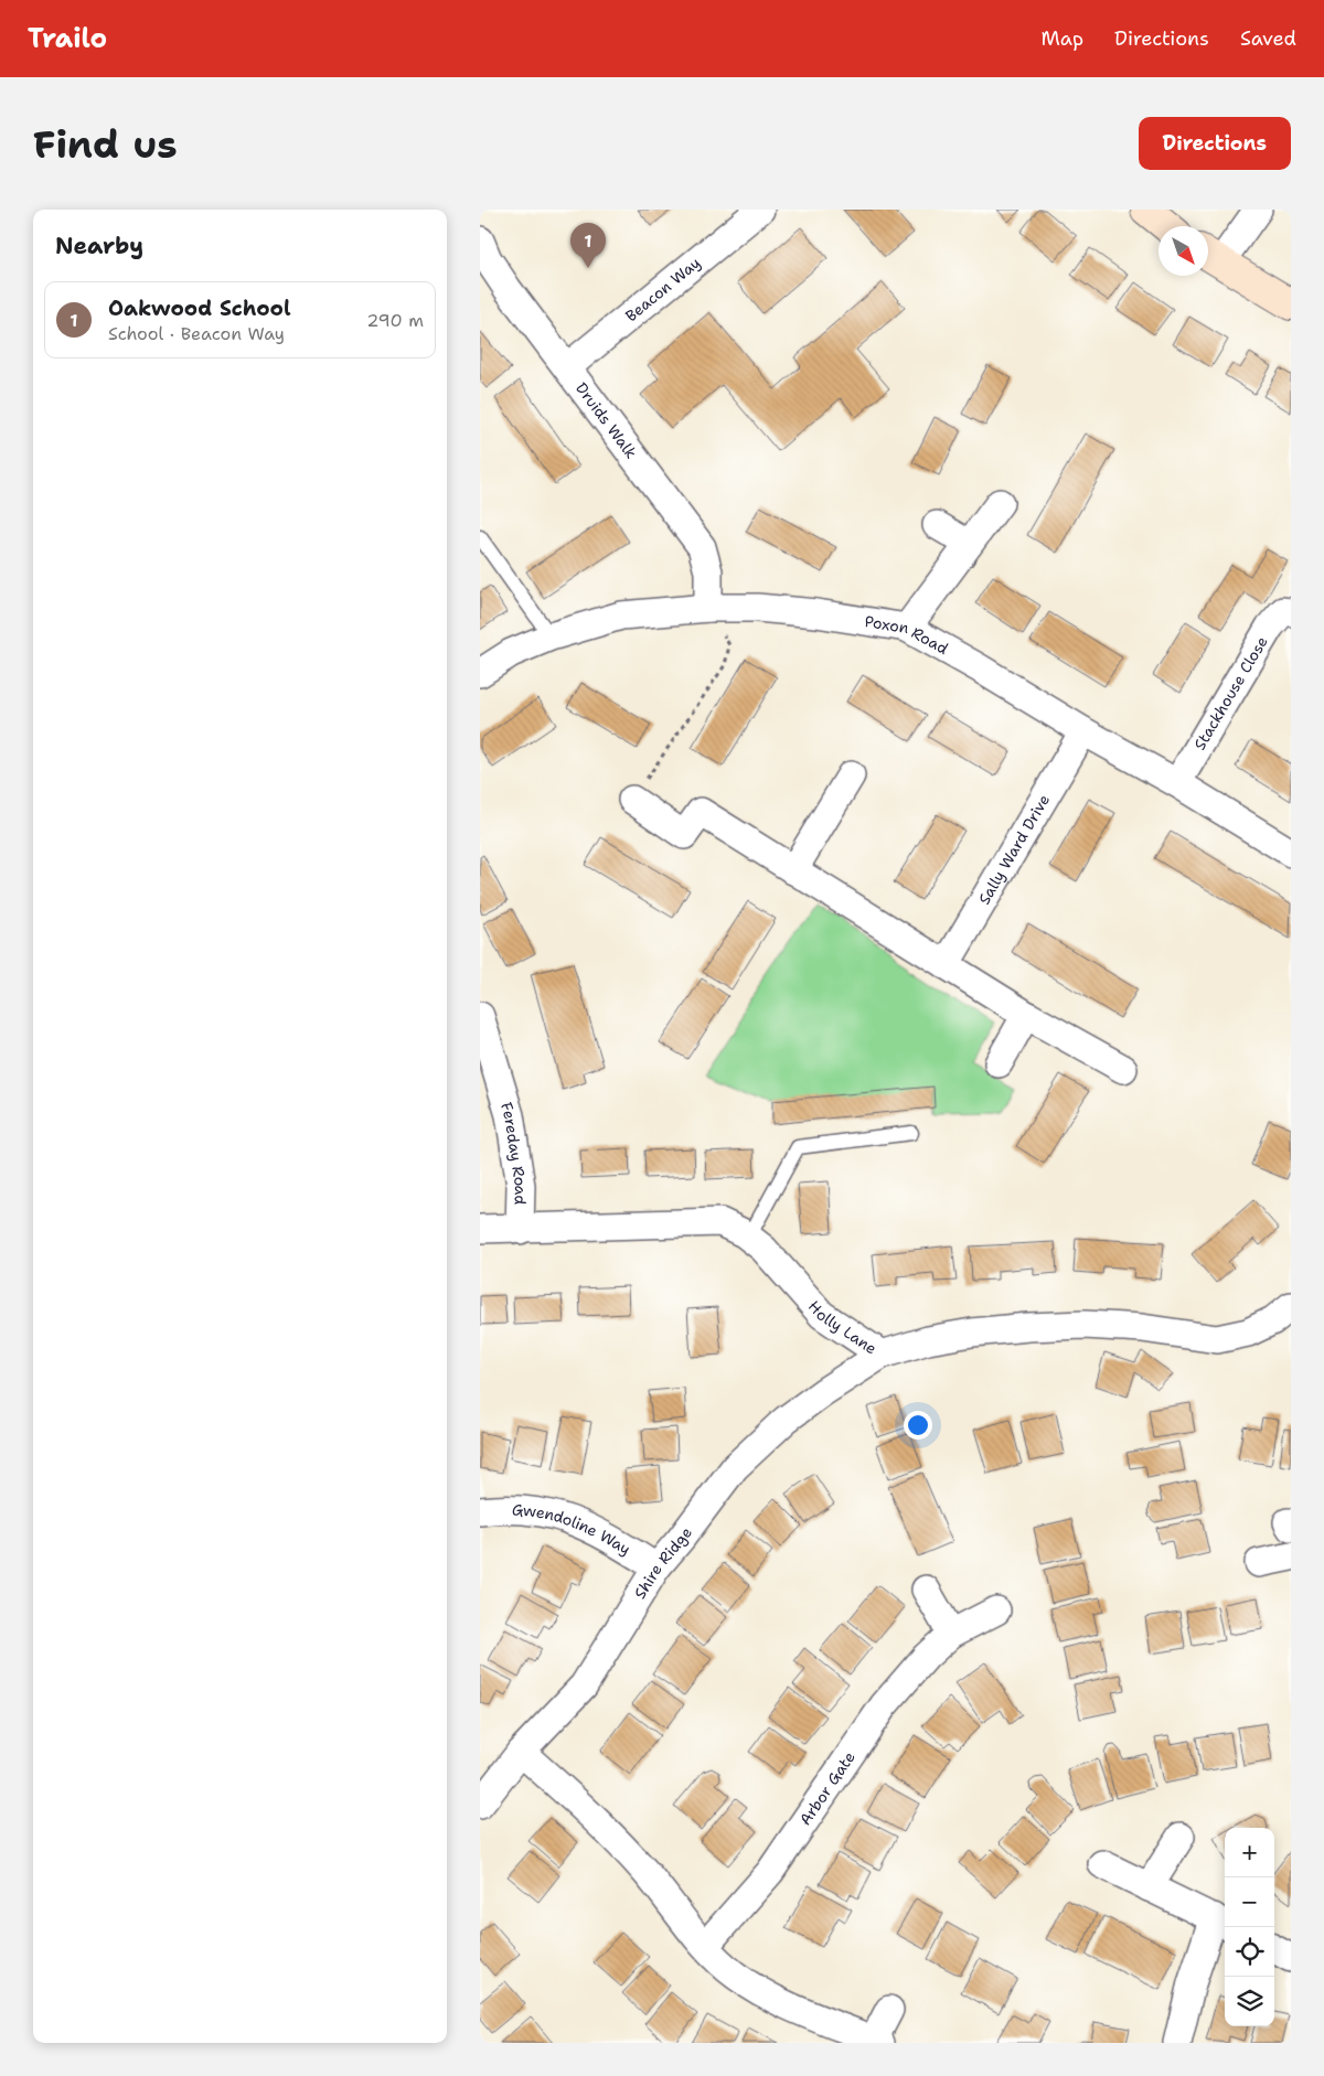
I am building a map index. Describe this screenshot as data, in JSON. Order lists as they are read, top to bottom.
{
  "streets": {
    "street": [
      "Beacon Way",
      "Druids Walk",
      "Poxon Road",
      "Stackhouse Close",
      "Sally Ward Drive",
      "Fereday Road",
      "Holly Lane",
      "Gwendoline Way",
      "Shire Ridge",
      "Arbor Gate"
    ]
  },
  "crossings": [
    ["Beacon Way", "Druids Walk"],
    ["Druids Walk", "Poxon Road"],
    ["Poxon Road", "Stackhouse Close"],
    ["Poxon Road", "Sally Ward Drive"],
    ["Fereday Road", "Holly Lane"],
    ["Holly Lane", "Shire Ridge"],
    ["Gwendoline Way", "Shire Ridge"]
  ],
  "north": "bottom right",
  "page": {
    "header": "Trailo",
    "nav": ["Map", "Directions", "Saved"],
    "buttons": "Directions",
    "title": "Find us",
    "heading": "Nearby",
    "pins": "1",
    "list": [
      {
        "mark": "1",
        "name": "Oakwood School",
        "note": "School · Beacon Way",
        "value": "290 m"
      }
    ],
    "map_buttons": ["+", "−"]
  }
}
